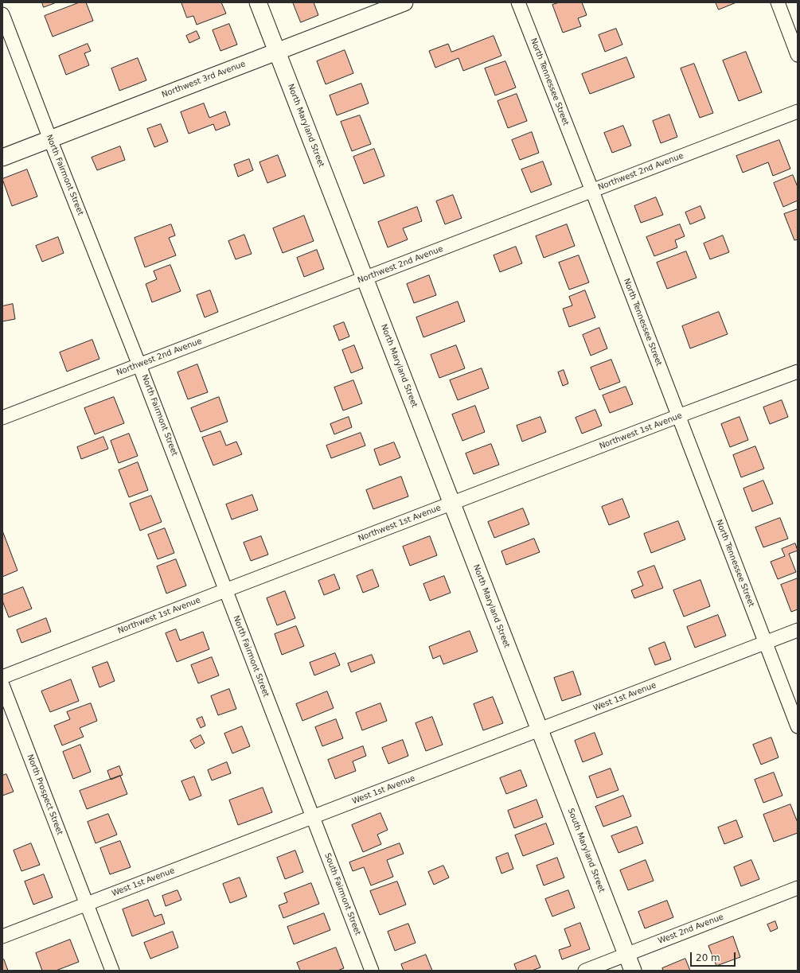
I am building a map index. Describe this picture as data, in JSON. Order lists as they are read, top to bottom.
{
  "streets": {
    "street": [
      "Northwest 3rd Avenue",
      "North Tennessee Street",
      "North Maryland Street",
      "Northwest 2nd Avenue",
      "North Fairmont Street",
      "Northwest 1st Avenue",
      "West 1st Avenue",
      "North Prospect Street",
      "South Maryland Street",
      "South Fairmont Street",
      "West 2nd Avenue"
    ]
  },
  "crossings": [
    ["Northwest 3rd Avenue", "North Maryland Street"],
    ["Northwest 3rd Avenue", "North Fairmont Street"],
    ["North Tennessee Street", "Northwest 2nd Avenue"],
    ["North Tennessee Street", "Northwest 1st Avenue"],
    ["North Tennessee Street", "West 1st Avenue"],
    ["North Maryland Street", "Northwest 2nd Avenue"],
    ["North Maryland Street", "Northwest 1st Avenue"],
    ["North Maryland Street", "West 1st Avenue"],
    ["North Maryland Street", "South Maryland Street"],
    ["Northwest 2nd Avenue", "North Fairmont Street"],
    ["North Fairmont Street", "Northwest 1st Avenue"],
    ["North Fairmont Street", "West 1st Avenue"],
    ["North Fairmont Street", "South Fairmont Street"],
    ["West 1st Avenue", "North Prospect Street"],
    ["West 1st Avenue", "South Maryland Street"],
    ["West 1st Avenue", "South Fairmont Street"],
    ["South Maryland Street", "West 2nd Avenue"]
  ],
  "scale_bar": "20 m"
}
